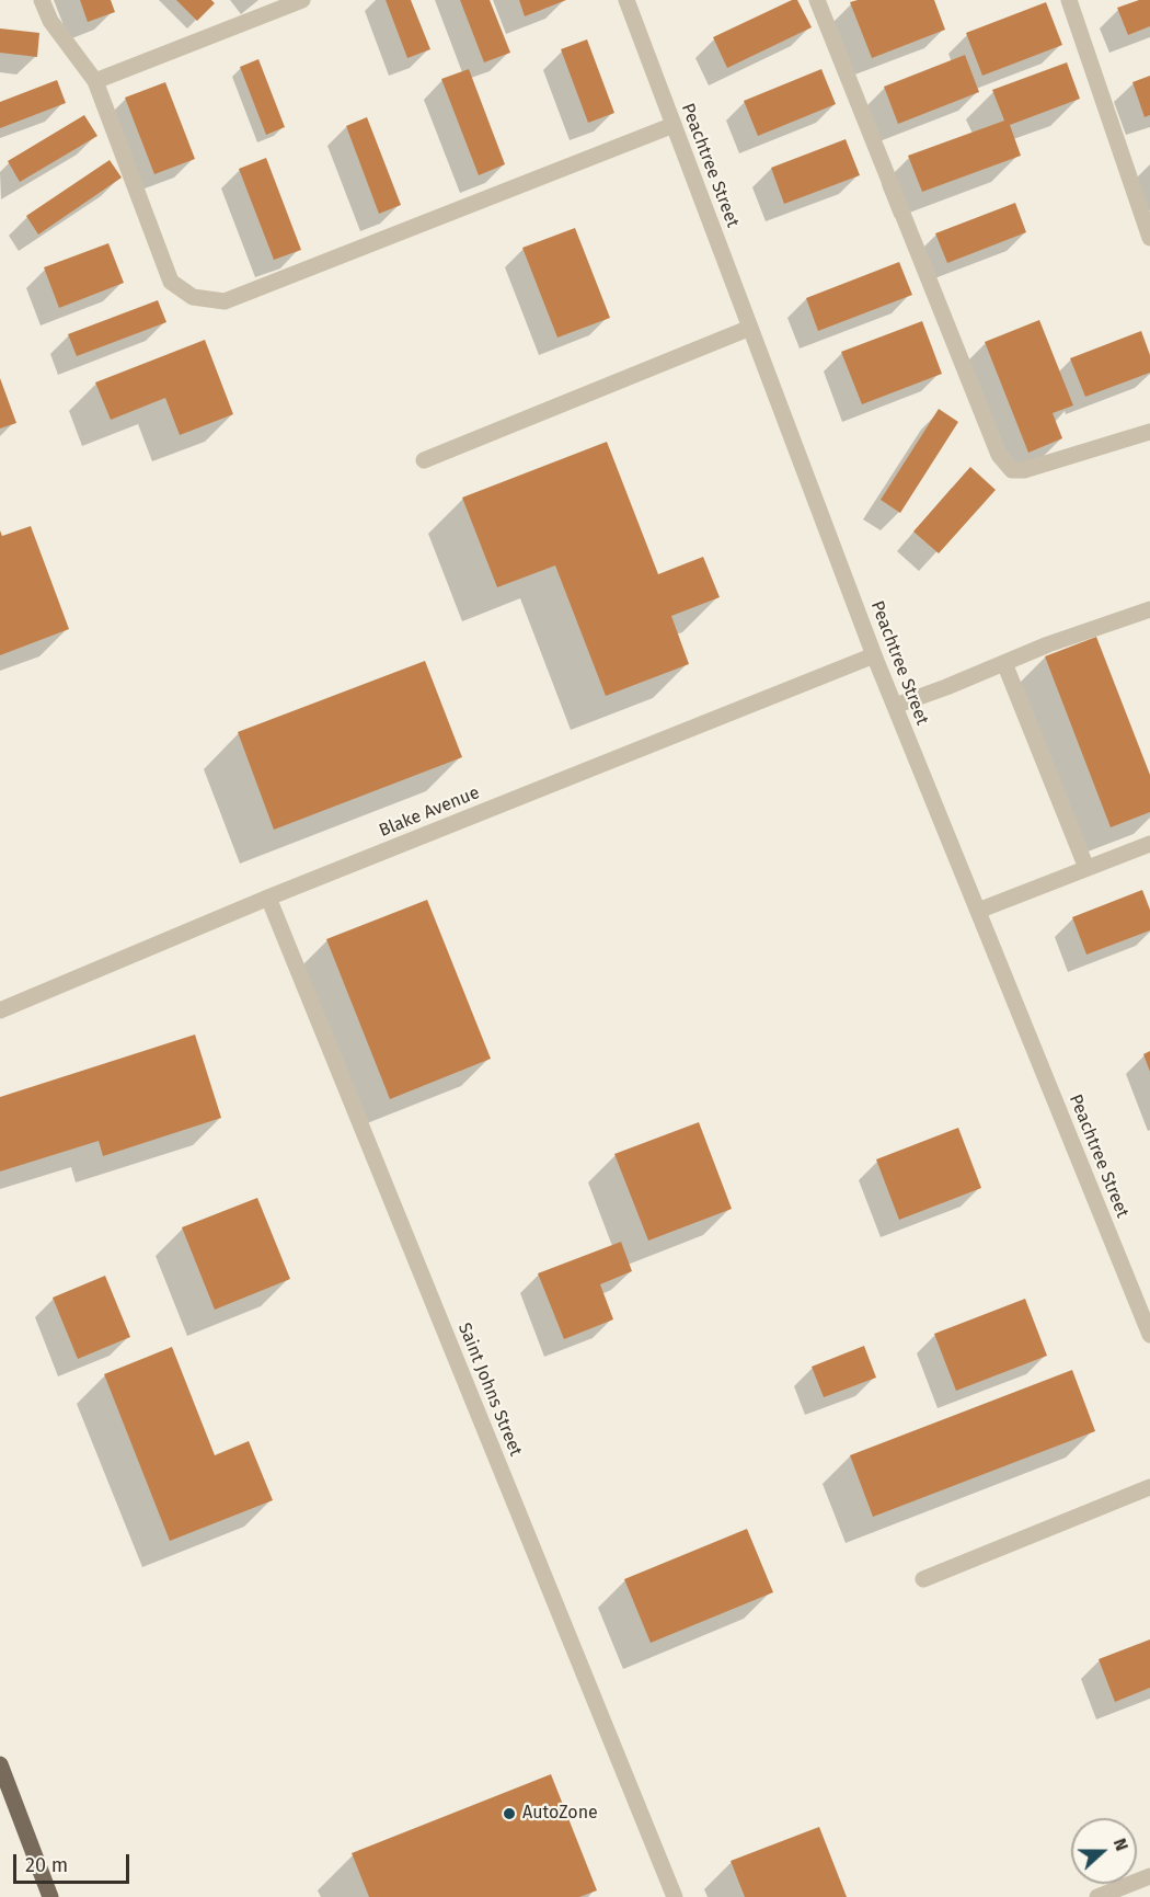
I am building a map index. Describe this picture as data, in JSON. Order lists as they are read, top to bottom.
{
  "streets": {
    "street": ["Peachtree Street", "Blake Avenue", "Saint Johns Street"]
  },
  "crossings": [
    ["Peachtree Street", "Blake Avenue"],
    ["Blake Avenue", "Saint Johns Street"]
  ],
  "places": ["AutoZone"],
  "scale_bar": "20 m",
  "north": "right"
}
